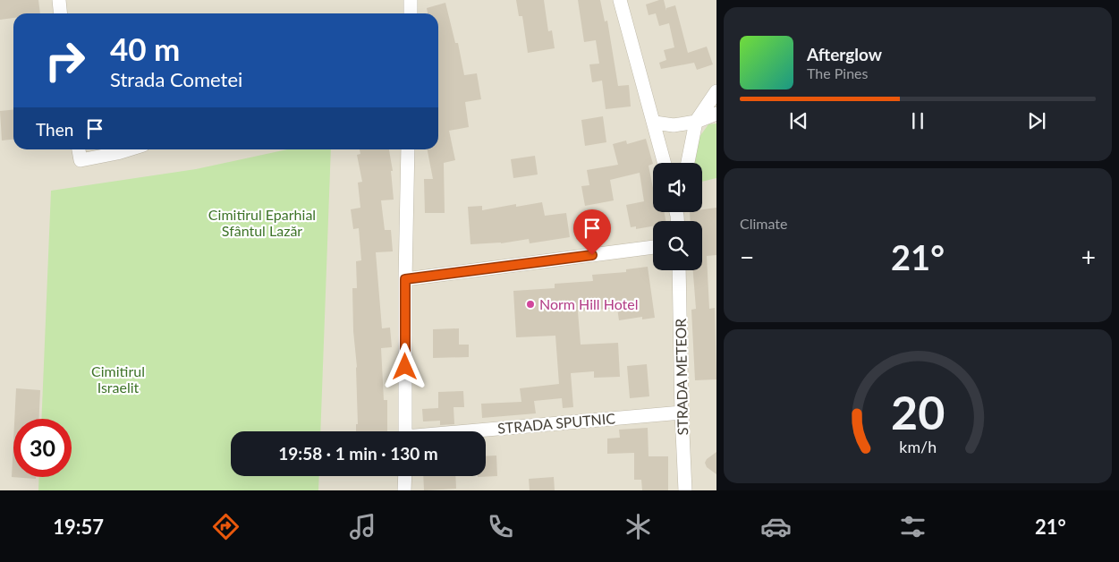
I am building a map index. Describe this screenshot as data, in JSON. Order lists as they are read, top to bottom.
{
  "streets": {
    "street": ["STRADA METEOR", "STRADA SPUTNIC"]
  },
  "crossings": [
    ["STRADA METEOR", "STRADA SPUTNIC"]
  ],
  "parks": ["Cimitirul Eparhial Sfântul Lazăr", "Cimitirul Israelit"],
  "places": ["Norm Hill Hotel"],
  "page": {
    "turn": ["40 m", "Strada Cometei"],
    "song": ["Afterglow", "The Pines"],
    "then": "Then",
    "tile": "Climate",
    "heat": ["−", "21°", "+"],
    "limit": "30",
    "trip": "19:58 · 1 min · 130 m",
    "tabs": ["19:57", "21°"],
    "gauge": ["20", "km/h"]
  }
}
